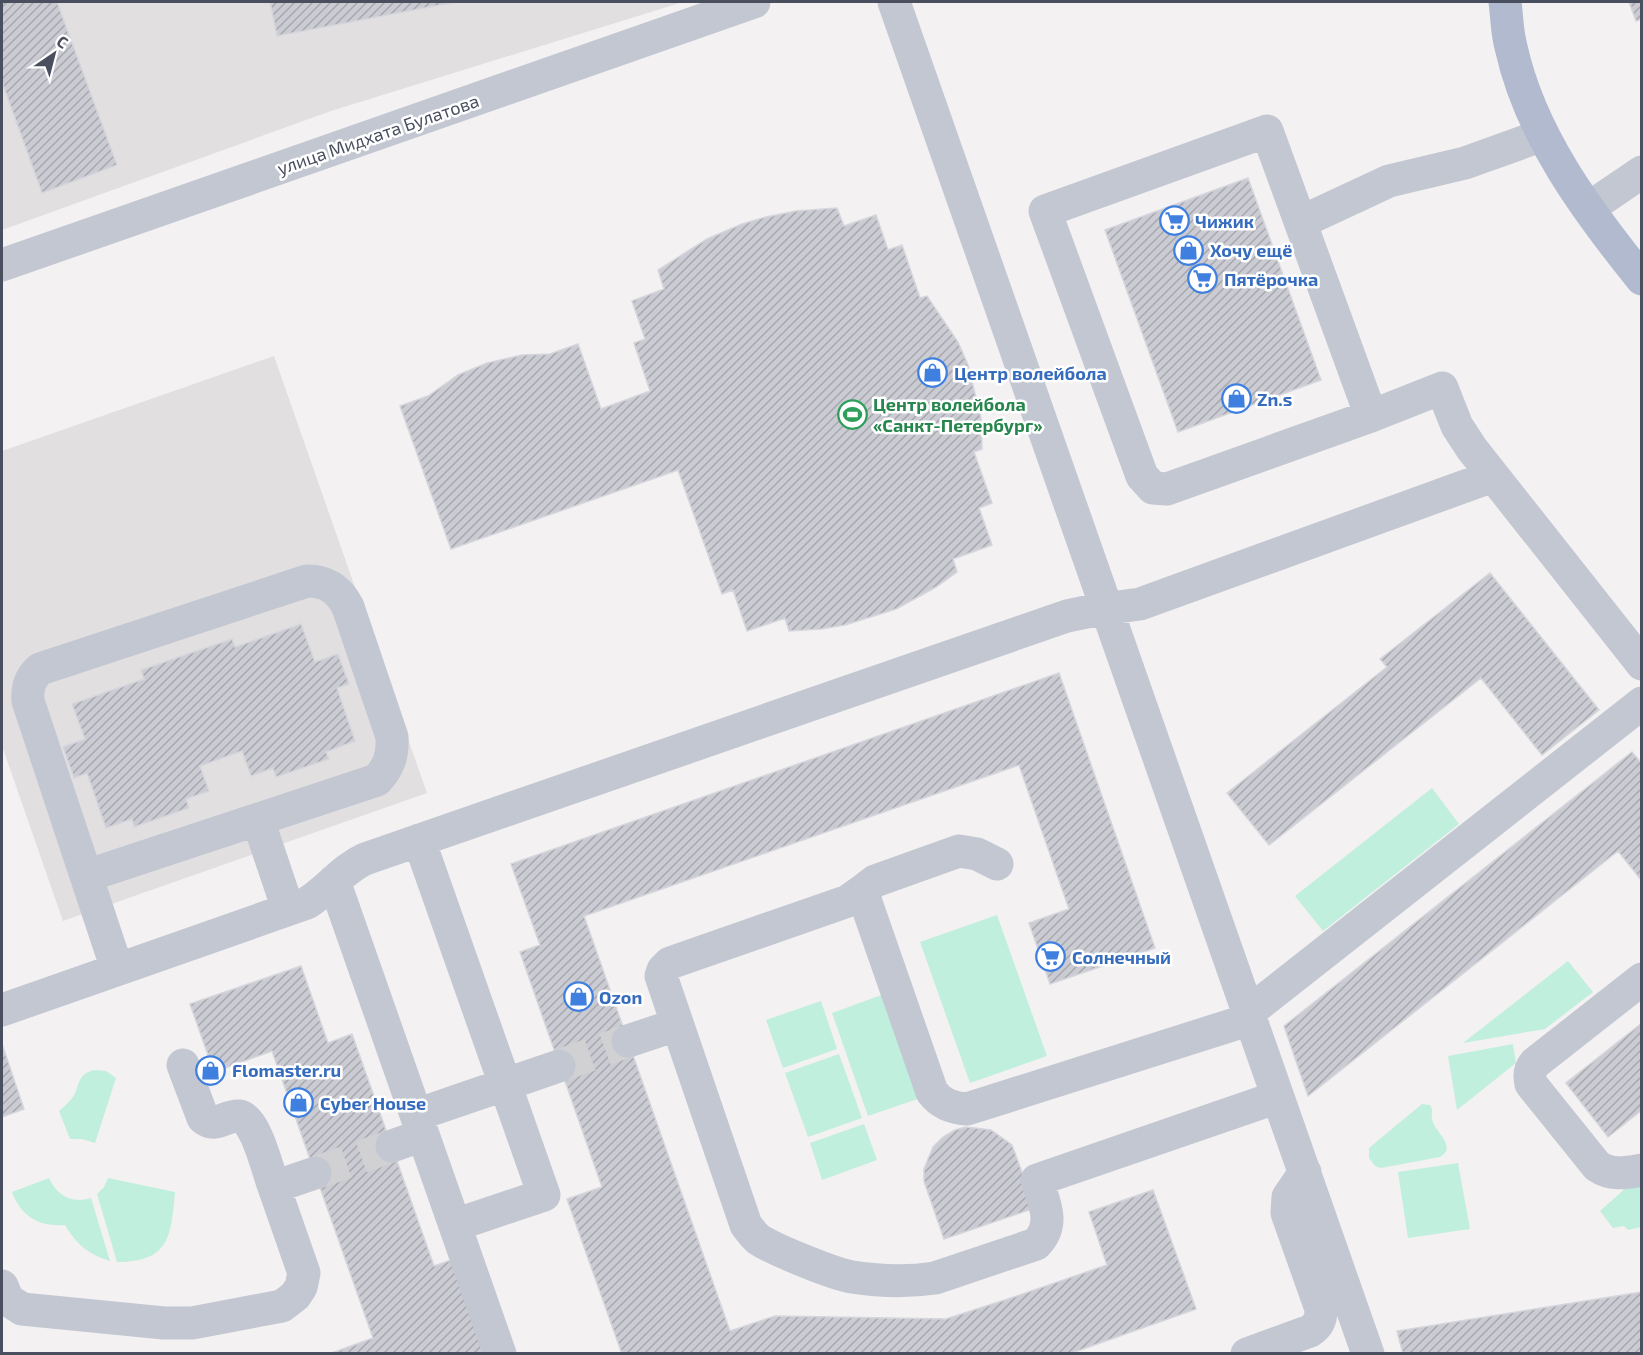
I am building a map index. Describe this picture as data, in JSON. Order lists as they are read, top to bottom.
{
  "streets": {
    "street": ["улица Мидхата Булатова"]
  },
  "places": {
    "supermarket": ["Чижик", "Пятёрочка", "Солнечный"],
    "shop": [
      "Хочу ещё",
      "Центр волейбола",
      "Zn.s",
      "Ozon",
      "Flomaster.ru",
      "Cyber House"
    ],
    "sports": ["Центр волейбола «Санкт-Петербург»"]
  },
  "north": "top right"
}
